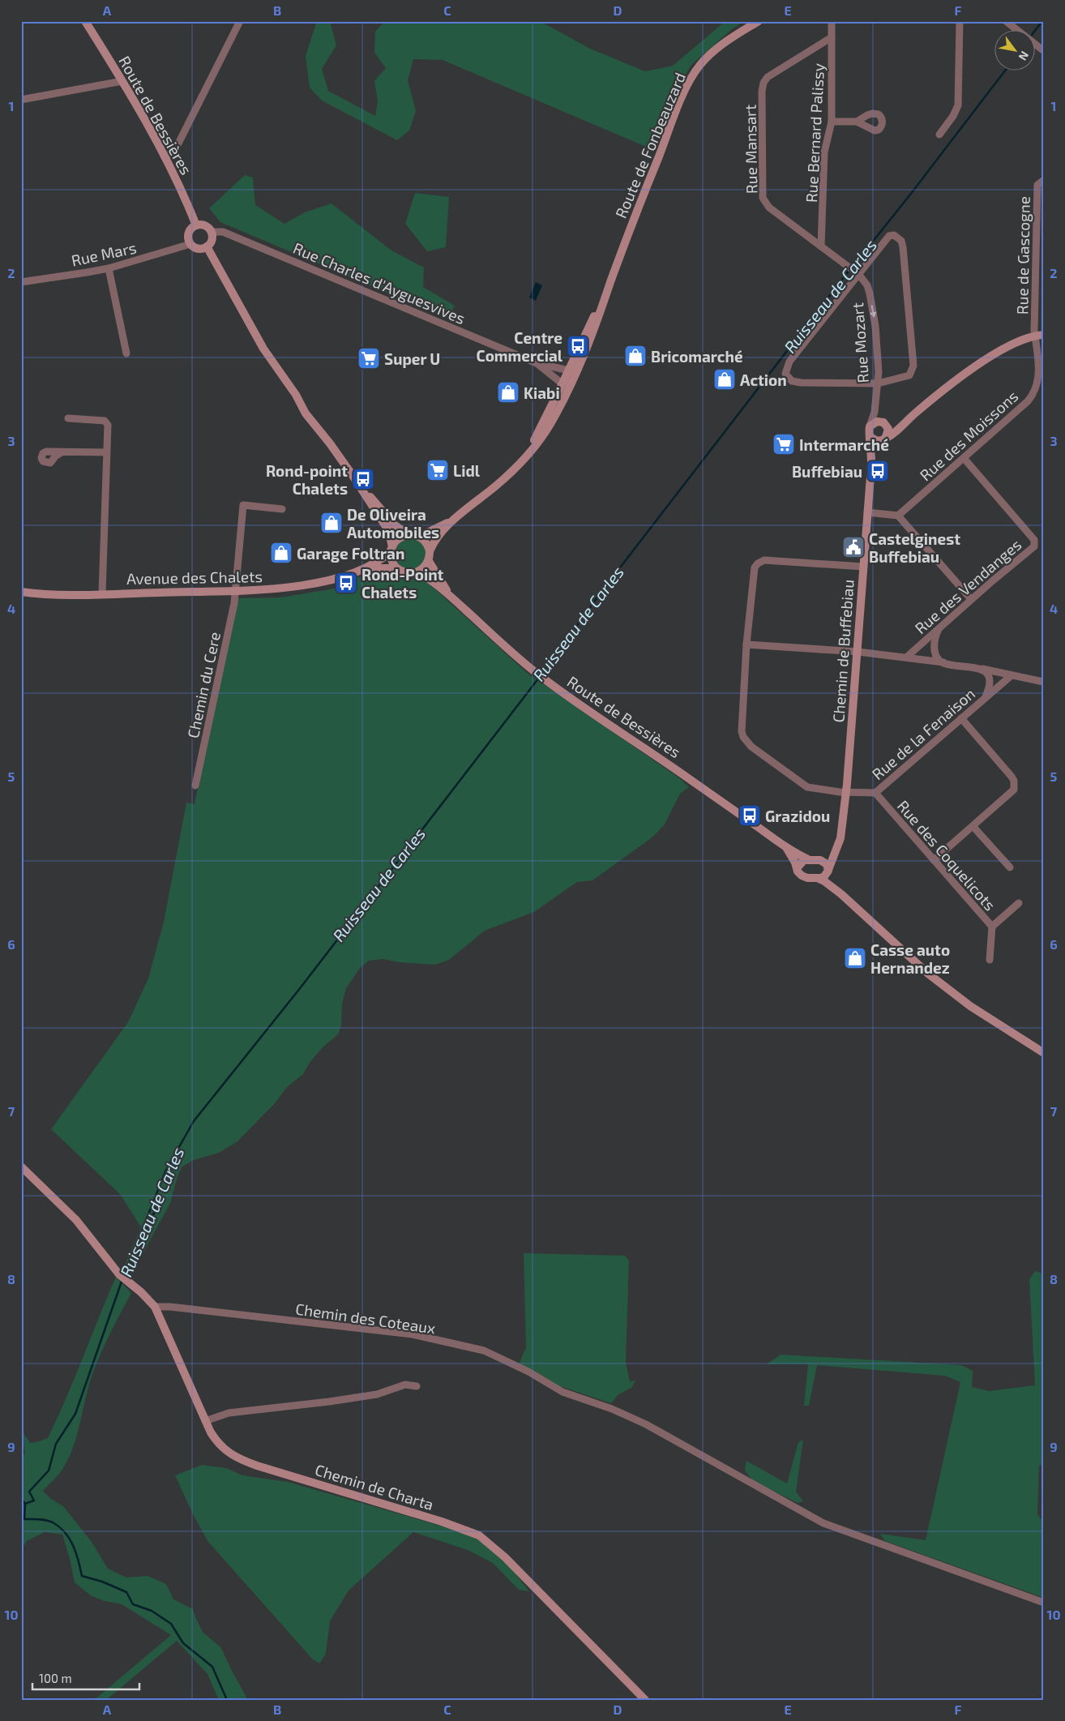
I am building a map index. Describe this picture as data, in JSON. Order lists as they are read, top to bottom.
{
  "streets": {
    "street": [
      "Route de Bessières",
      "Rue Bernard Palissy",
      "Route de Fonbeauzard",
      "Rue Mansart",
      "Rue Mars",
      "Rue de Gascogne",
      "Rue Charles d'Ayguesvives",
      "Rue Mozart",
      "Rue des Moissons",
      "Avenue des Chalets",
      "Rue des Vendanges",
      "Chemin de Buffebiau",
      "Chemin du Cere",
      "Rue de la Fenaison",
      "Rue des Coquelicots",
      "Chemin des Coteaux",
      "Chemin de Charta"
    ]
  },
  "crossings": [
    ["Route de Bessières", "Rue Mars"],
    ["Route de Bessières", "Rue Charles d'Ayguesvives"],
    ["Route de Bessières", "Avenue des Chalets"],
    ["Route de Bessières", "Chemin de Buffebiau"],
    ["Rue Bernard Palissy", "Rue Mansart"],
    ["Route de Fonbeauzard", "Rue Charles d'Ayguesvives"],
    ["Rue Mansart", "Rue Mozart"],
    ["Rue Mars", "Rue Charles d'Ayguesvives"],
    ["Rue de Gascogne", "Rue des Moissons"],
    ["Rue de Gascogne", "Chemin de Buffebiau"],
    ["Rue Mozart", "Chemin de Buffebiau"],
    ["Rue des Moissons", "Rue des Vendanges"],
    ["Rue des Moissons", "Chemin de Buffebiau"],
    ["Avenue des Chalets", "Chemin du Cere"],
    ["Chemin de Buffebiau", "Rue de la Fenaison"],
    ["Rue de la Fenaison", "Rue des Coquelicots"],
    ["Chemin des Coteaux", "Chemin de Charta"]
  ],
  "one_way": ["Rue Mozart"],
  "water": ["Ruisseau de Carles"],
  "places": {
    "bus stop": [
      "Centre Commercial",
      "Buffebiau",
      "Rond-point Chalets",
      "Rond-Point Chalets",
      "Grazidou"
    ],
    "shop": [
      "Bricomarché",
      "Action",
      "Kiabi",
      "De Oliveira Automobiles",
      "Garage Foltran",
      "Casse auto Hernandez"
    ],
    "supermarket": ["Super U", "Intermarché", "Lidl"],
    "public building": ["Castelginest Buffebiau"]
  },
  "scale_bar": "100 m",
  "north": "bottom right",
  "grid": {
    "columns": [
      "A",
      "B",
      "C",
      "D",
      "E",
      "F"
    ],
    "rows": [
      "1",
      "2",
      "3",
      "4",
      "5",
      "6",
      "7",
      "8",
      "9",
      "10"
    ]
  }
}
